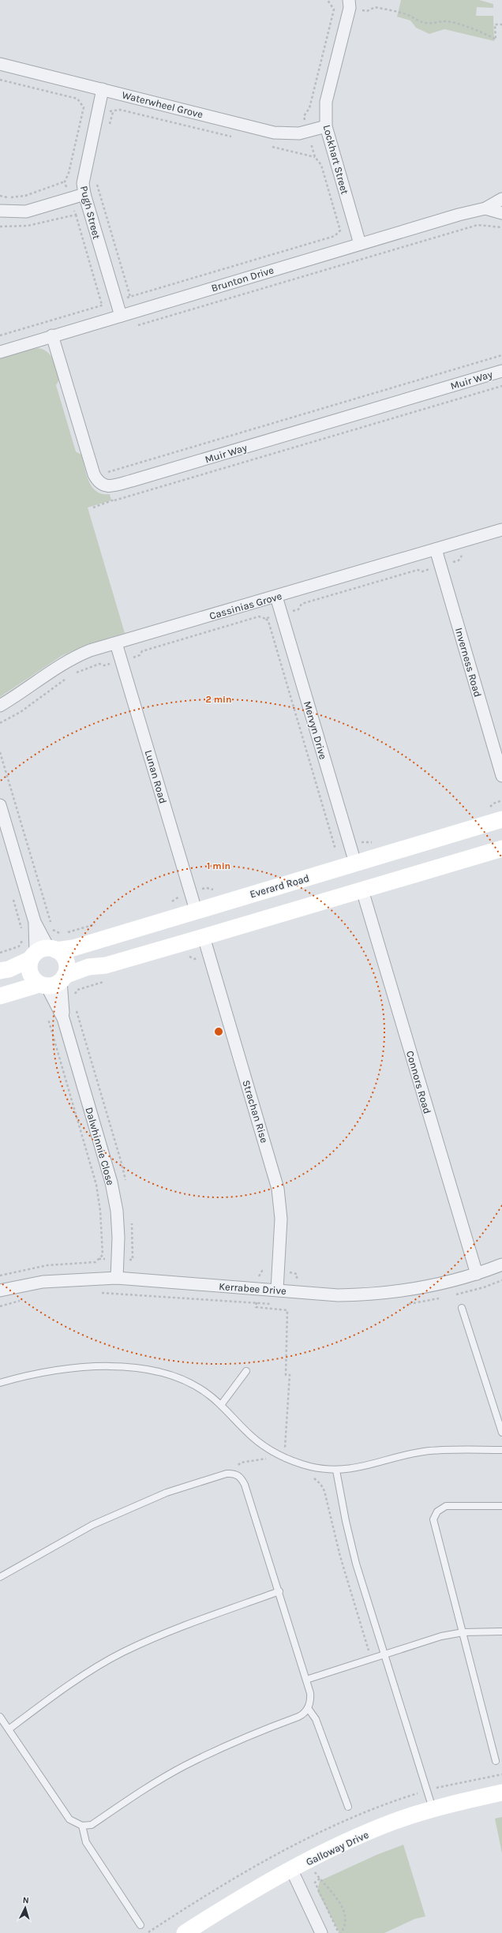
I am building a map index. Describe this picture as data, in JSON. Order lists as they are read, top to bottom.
{
  "streets": {
    "street": [
      "Waterwheel Grove",
      "Lockhart Street",
      "Pugh Street",
      "Brunton Drive",
      "Muir Way",
      "Cassinias Grove",
      "Inverness Road",
      "Mervyn Drive",
      "Lunan Road",
      "Everard Road",
      "Connors Road",
      "Strachan Rise",
      "Dalwhinnie Close",
      "Kerrabee Drive",
      "Galloway Drive"
    ]
  },
  "crossings": [
    ["Waterwheel Grove", "Lockhart Street"],
    ["Waterwheel Grove", "Pugh Street"],
    ["Lockhart Street", "Brunton Drive"],
    ["Pugh Street", "Brunton Drive"],
    ["Brunton Drive", "Muir Way"],
    ["Cassinias Grove", "Inverness Road"],
    ["Cassinias Grove", "Mervyn Drive"],
    ["Cassinias Grove", "Lunan Road"],
    ["Mervyn Drive", "Everard Road"],
    ["Lunan Road", "Everard Road"],
    ["Everard Road", "Dalwhinnie Close"],
    ["Connors Road", "Kerrabee Drive"],
    ["Strachan Rise", "Kerrabee Drive"],
    ["Dalwhinnie Close", "Kerrabee Drive"]
  ],
  "north": "top",
  "rings": ["2 min", "1 min"]
}
